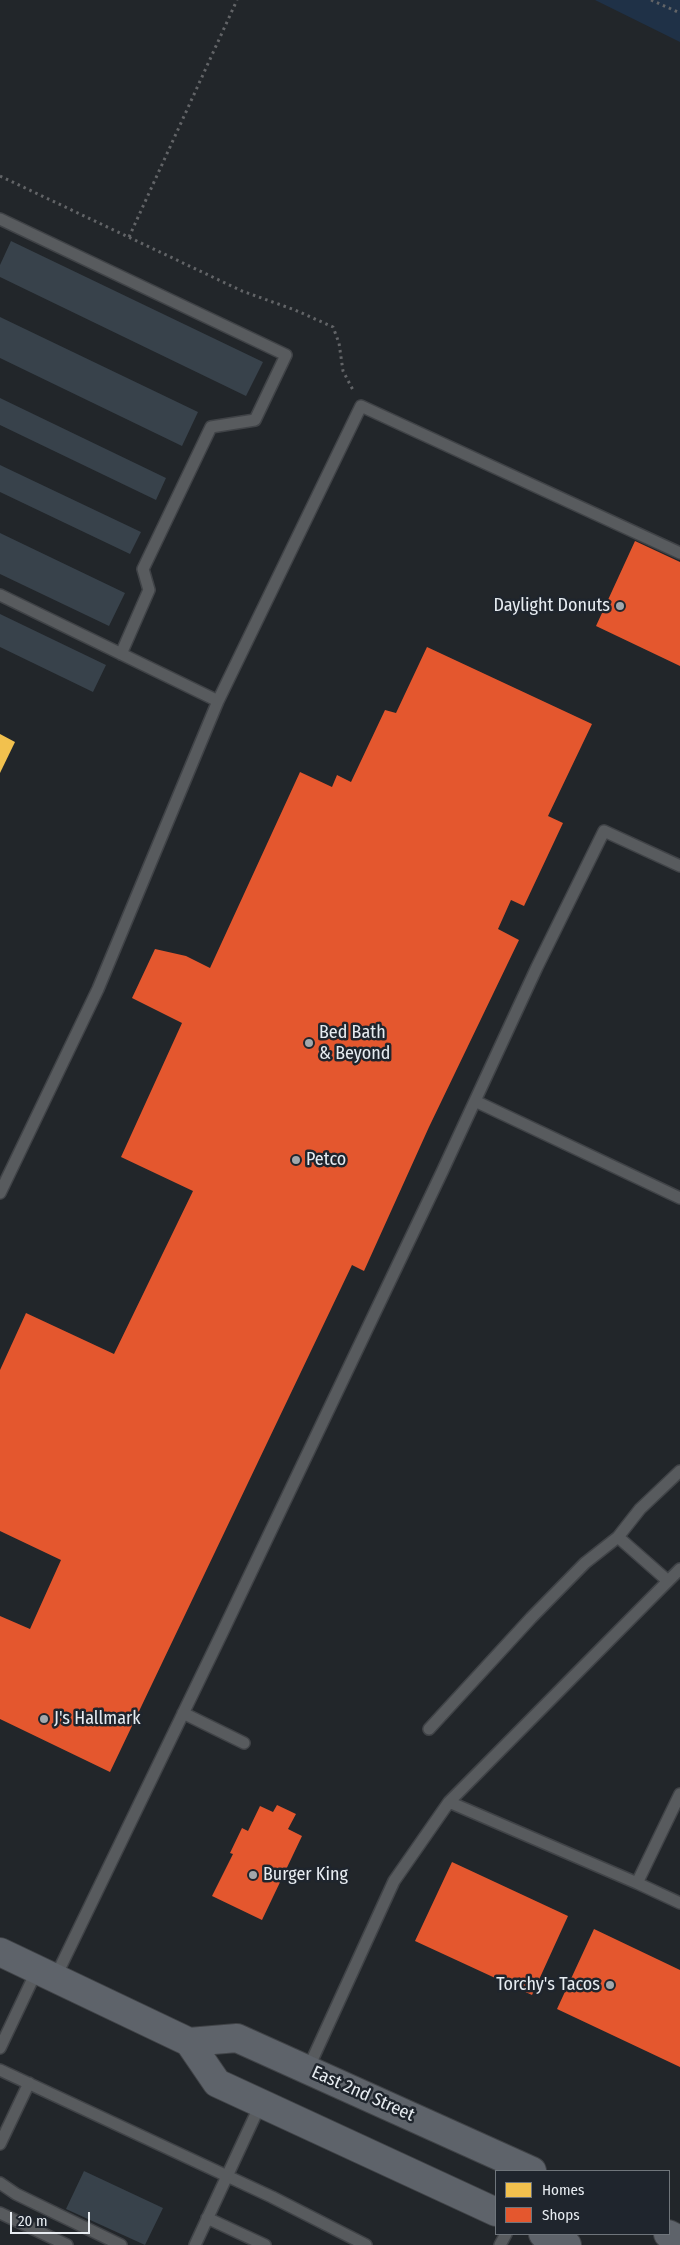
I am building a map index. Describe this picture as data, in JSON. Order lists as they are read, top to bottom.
{
  "streets": {
    "main road": ["East 2nd Street"]
  },
  "places": [
    "Daylight Donuts",
    "Bed Bath & Beyond",
    "Petco",
    "J's Hallmark",
    "Burger King",
    "Torchy's Tacos"
  ],
  "legend": ["Homes", "Shops"],
  "scale_bar": "20 m"
}
